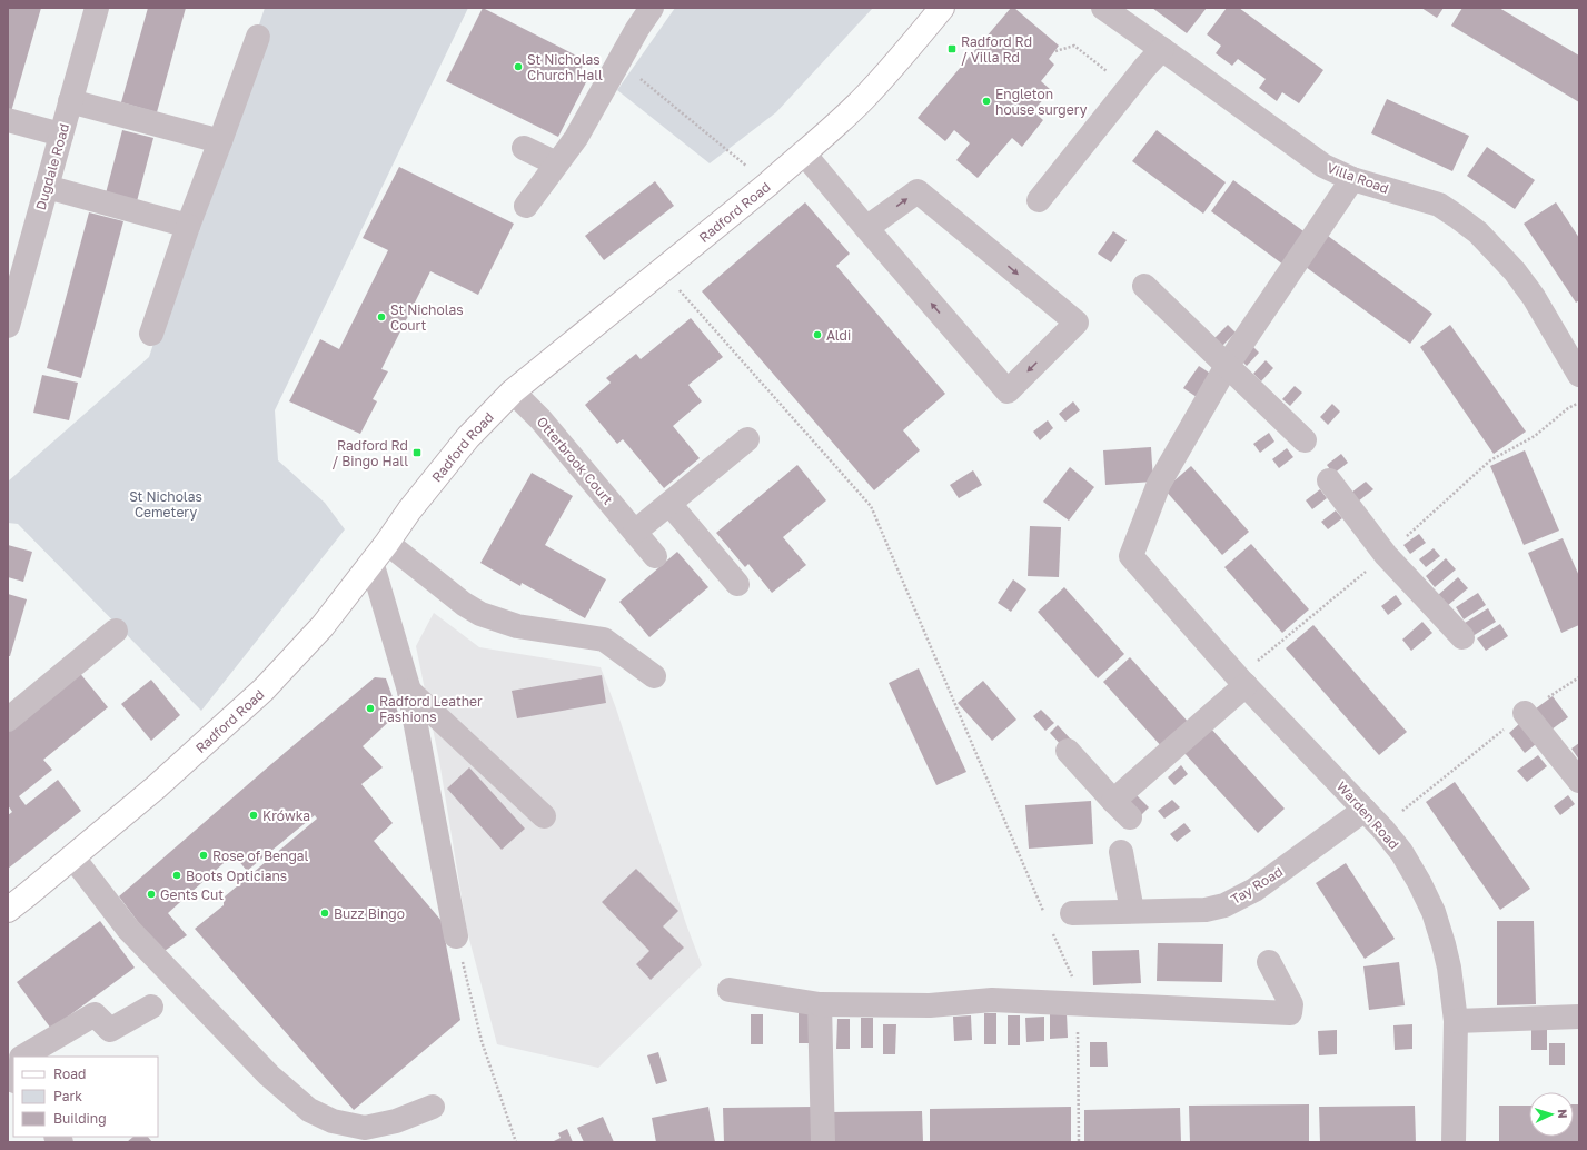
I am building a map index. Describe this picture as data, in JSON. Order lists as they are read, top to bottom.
{
  "streets": {
    "main road": ["Radford Road"],
    "street": [
      "Dugdale Road",
      "Villa Road",
      "Otterbrook Court",
      "Warden Road",
      "Tay Road"
    ]
  },
  "crossings": [
    ["Radford Road", "Otterbrook Court"],
    ["Warden Road", "Tay Road"]
  ],
  "parks": ["St Nicholas Cemetery"],
  "places": {
    "transit": ["Radford Rd / Villa Rd", "Radford Rd / Bingo Hall"],
    "other": [
      "St Nicholas Church Hall",
      "Engleton house surgery",
      "St Nicholas Court",
      "Aldi",
      "Radford Leather Fashions",
      "Krówka",
      "Rose of Bengal",
      "Boots Opticians",
      "Gents Cut",
      "Buzz Bingo"
    ]
  },
  "legend": ["Road", "Park", "Building"],
  "north": "right"
}
